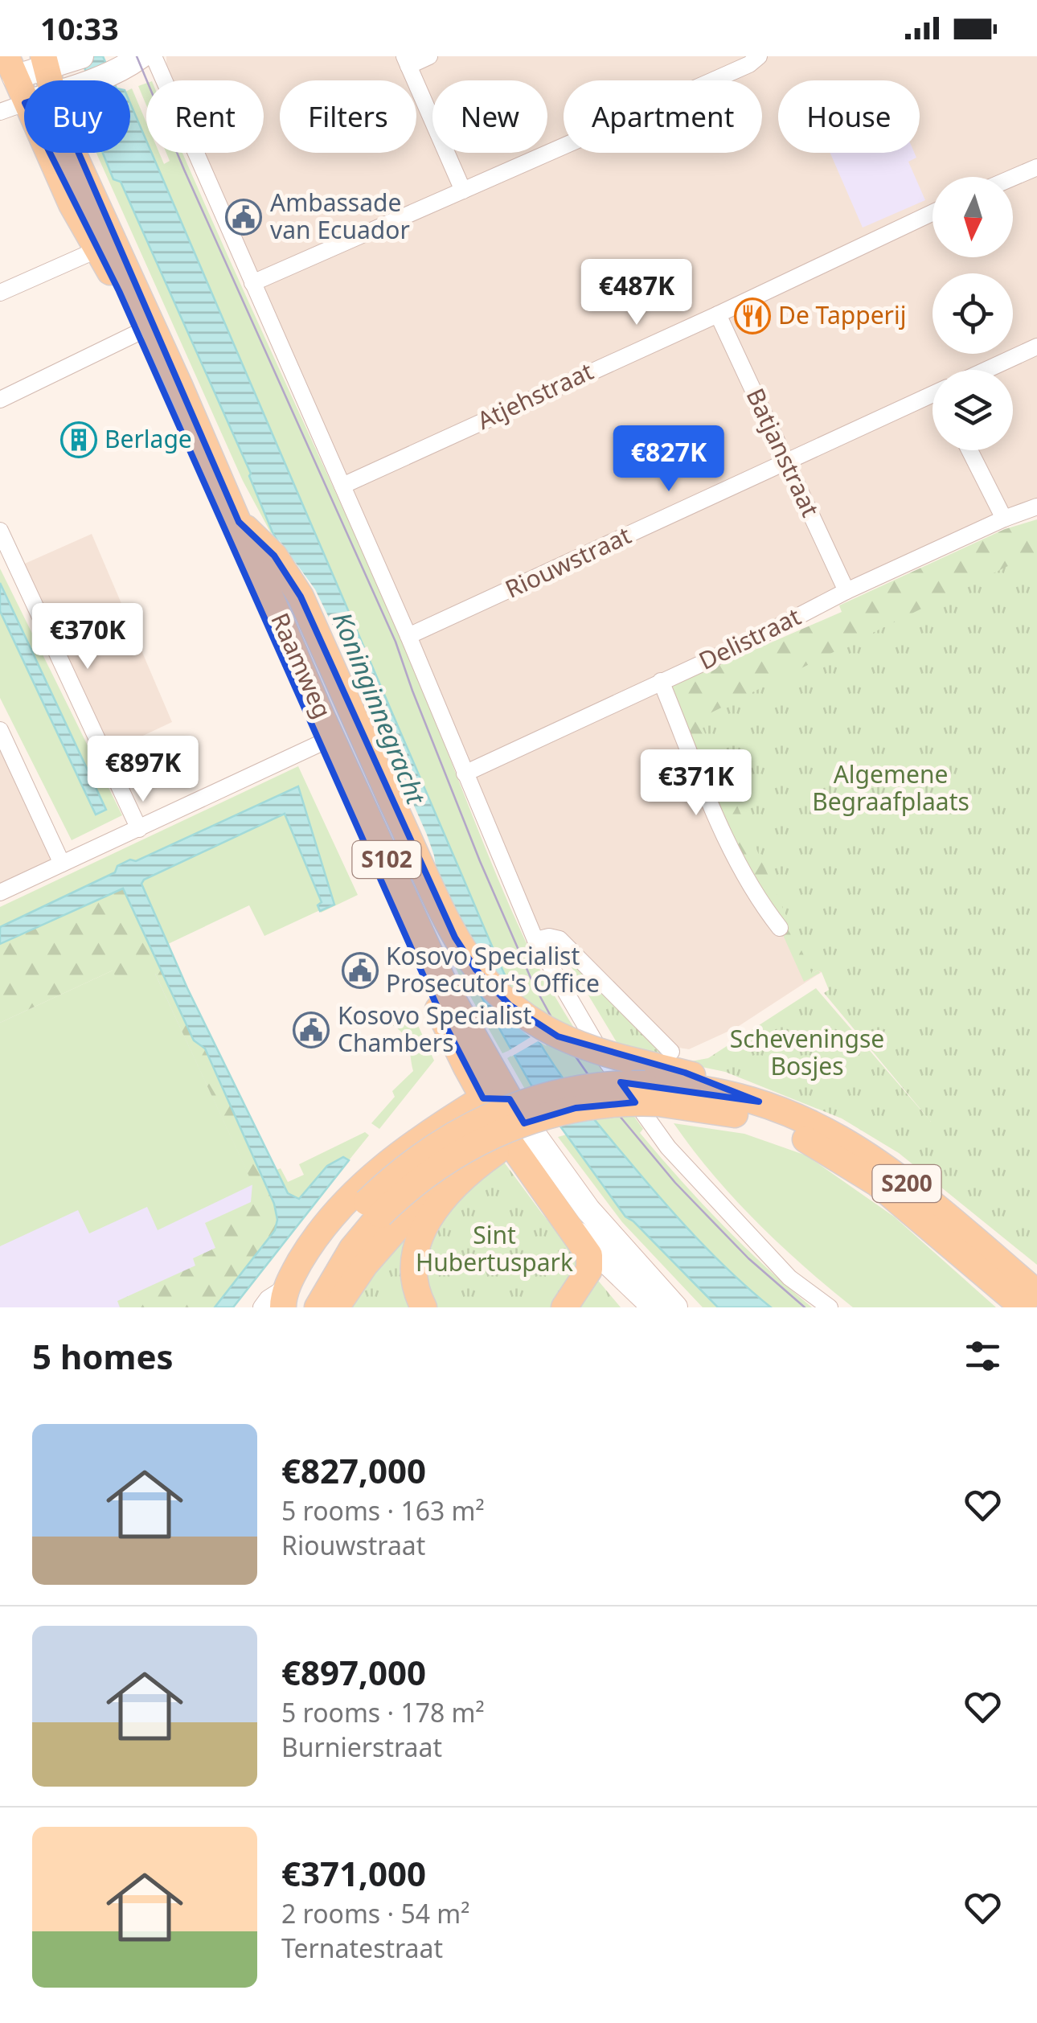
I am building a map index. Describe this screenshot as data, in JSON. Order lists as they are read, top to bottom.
{
  "streets": {
    "main road": ["Raamweg", "S102", "S200"],
    "street": [
      "Atjehstraat",
      "Batjanstraat",
      "Riouwstraat",
      "Delistraat"
    ]
  },
  "crossings": [
    ["Atjehstraat", "Batjanstraat"],
    ["Batjanstraat", "Riouwstraat"],
    ["Batjanstraat", "Delistraat"],
    ["Raamweg", "S102"]
  ],
  "water": ["Koninginnegracht"],
  "parks": ["Algemene Begraafplaats", "Scheveningse Bosjes", "Sint Hubertuspark"],
  "places": {
    "public building": ["Ambassade van Ecuador", "Kosovo Specialist Prosecutor's Office", "Kosovo Specialist Chambers"],
    "restaurant": ["De Tapperij"],
    "building": ["Berlage"]
  },
  "north": "bottom",
  "page": {
    "status": "10:33",
    "chip": [
      "Buy",
      "Rent",
      "Filters",
      "New",
      "Apartment",
      "House"
    ],
    "price": [
      "€487K",
      "€827K",
      "€370K",
      "€897K",
      "€371K"
    ],
    "heading": "5 homes",
    "list": [
      {
        "name": "€827,000",
        "note": "5 rooms · 163 m² · Riouwstraat"
      },
      {
        "name": "€897,000",
        "note": "5 rooms · 178 m² · Burnierstraat"
      },
      {
        "name": "€371,000",
        "note": "2 rooms · 54 m² · Ternatestraat"
      }
    ]
  }
}
